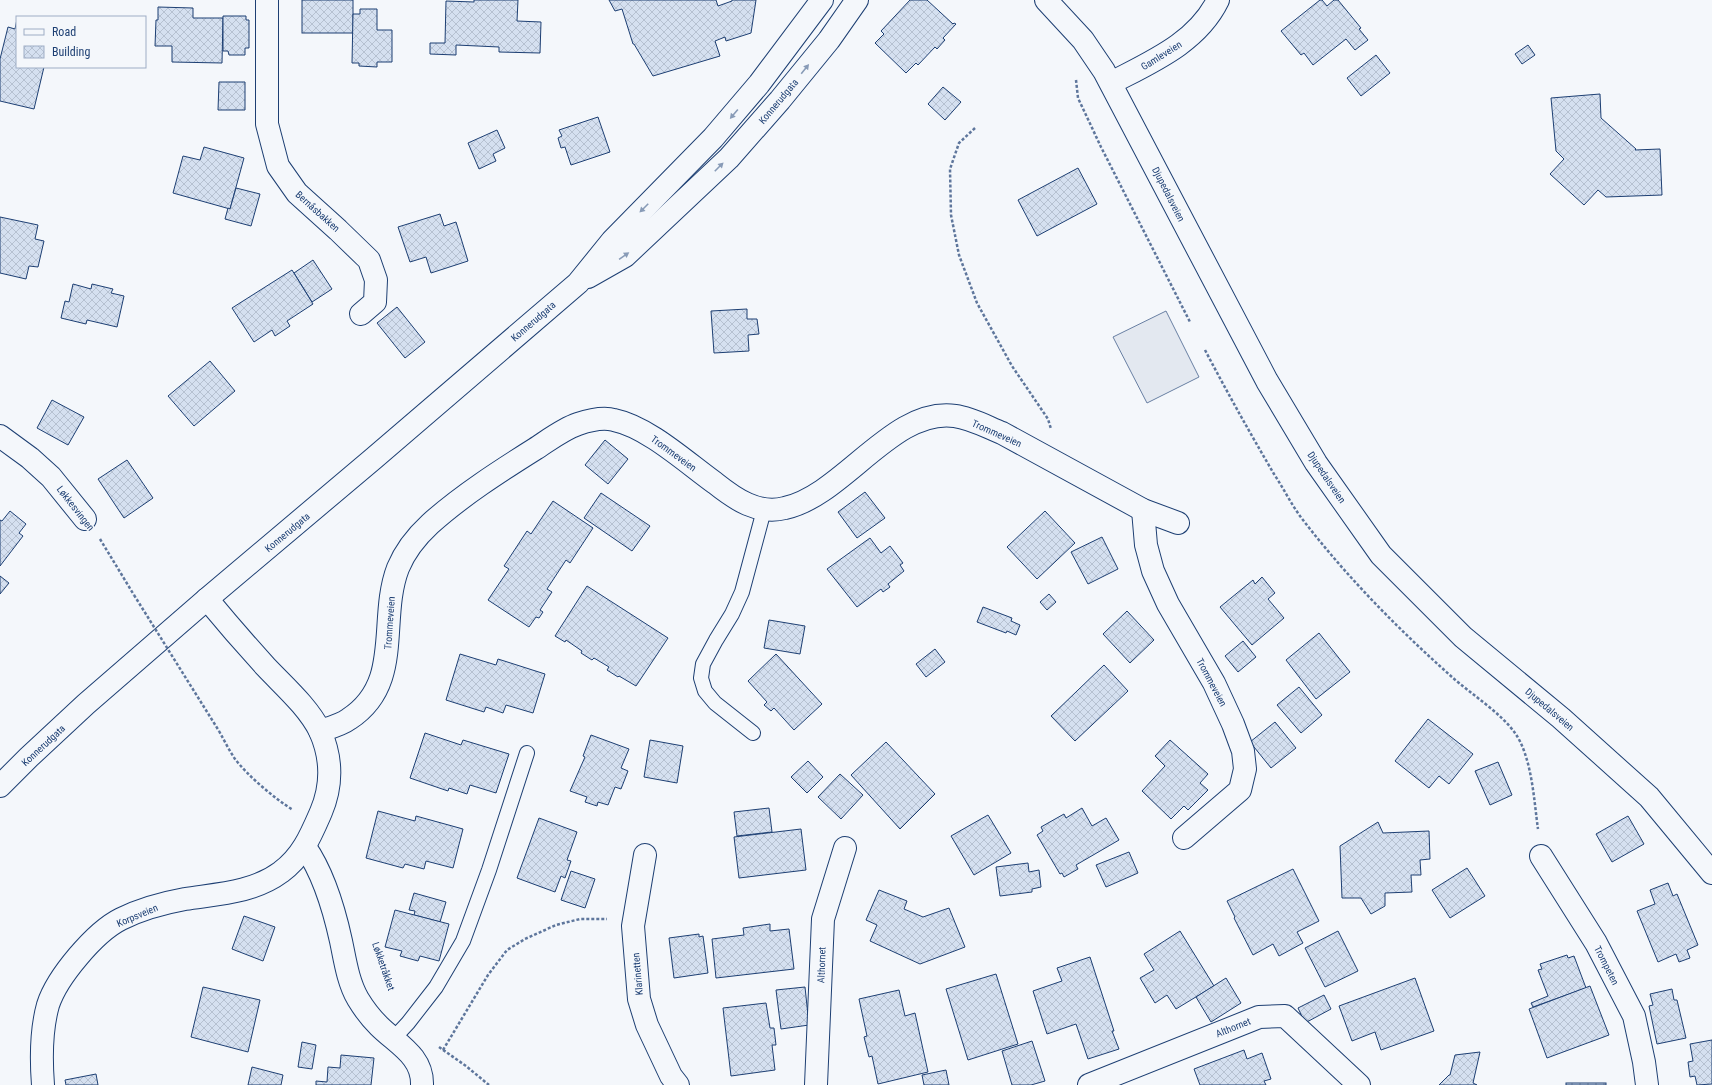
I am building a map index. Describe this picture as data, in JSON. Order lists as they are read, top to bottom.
{
  "streets": {
    "street": [
      "Gamleveien",
      "Konnerudgata",
      "Djupedalsveien",
      "Bernåsbakken",
      "Trommeveien",
      "Løkkesvingen",
      "Korpsveien",
      "Althornet",
      "Trompeten",
      "Klarinetten"
    ]
  },
  "crossings": [
    ["Gamleveien", "Djupedalsveien"],
    ["Konnerudgata", "Korpsveien"],
    ["Trommeveien", "Korpsveien"]
  ],
  "legend": ["Road", "Building"]
}
